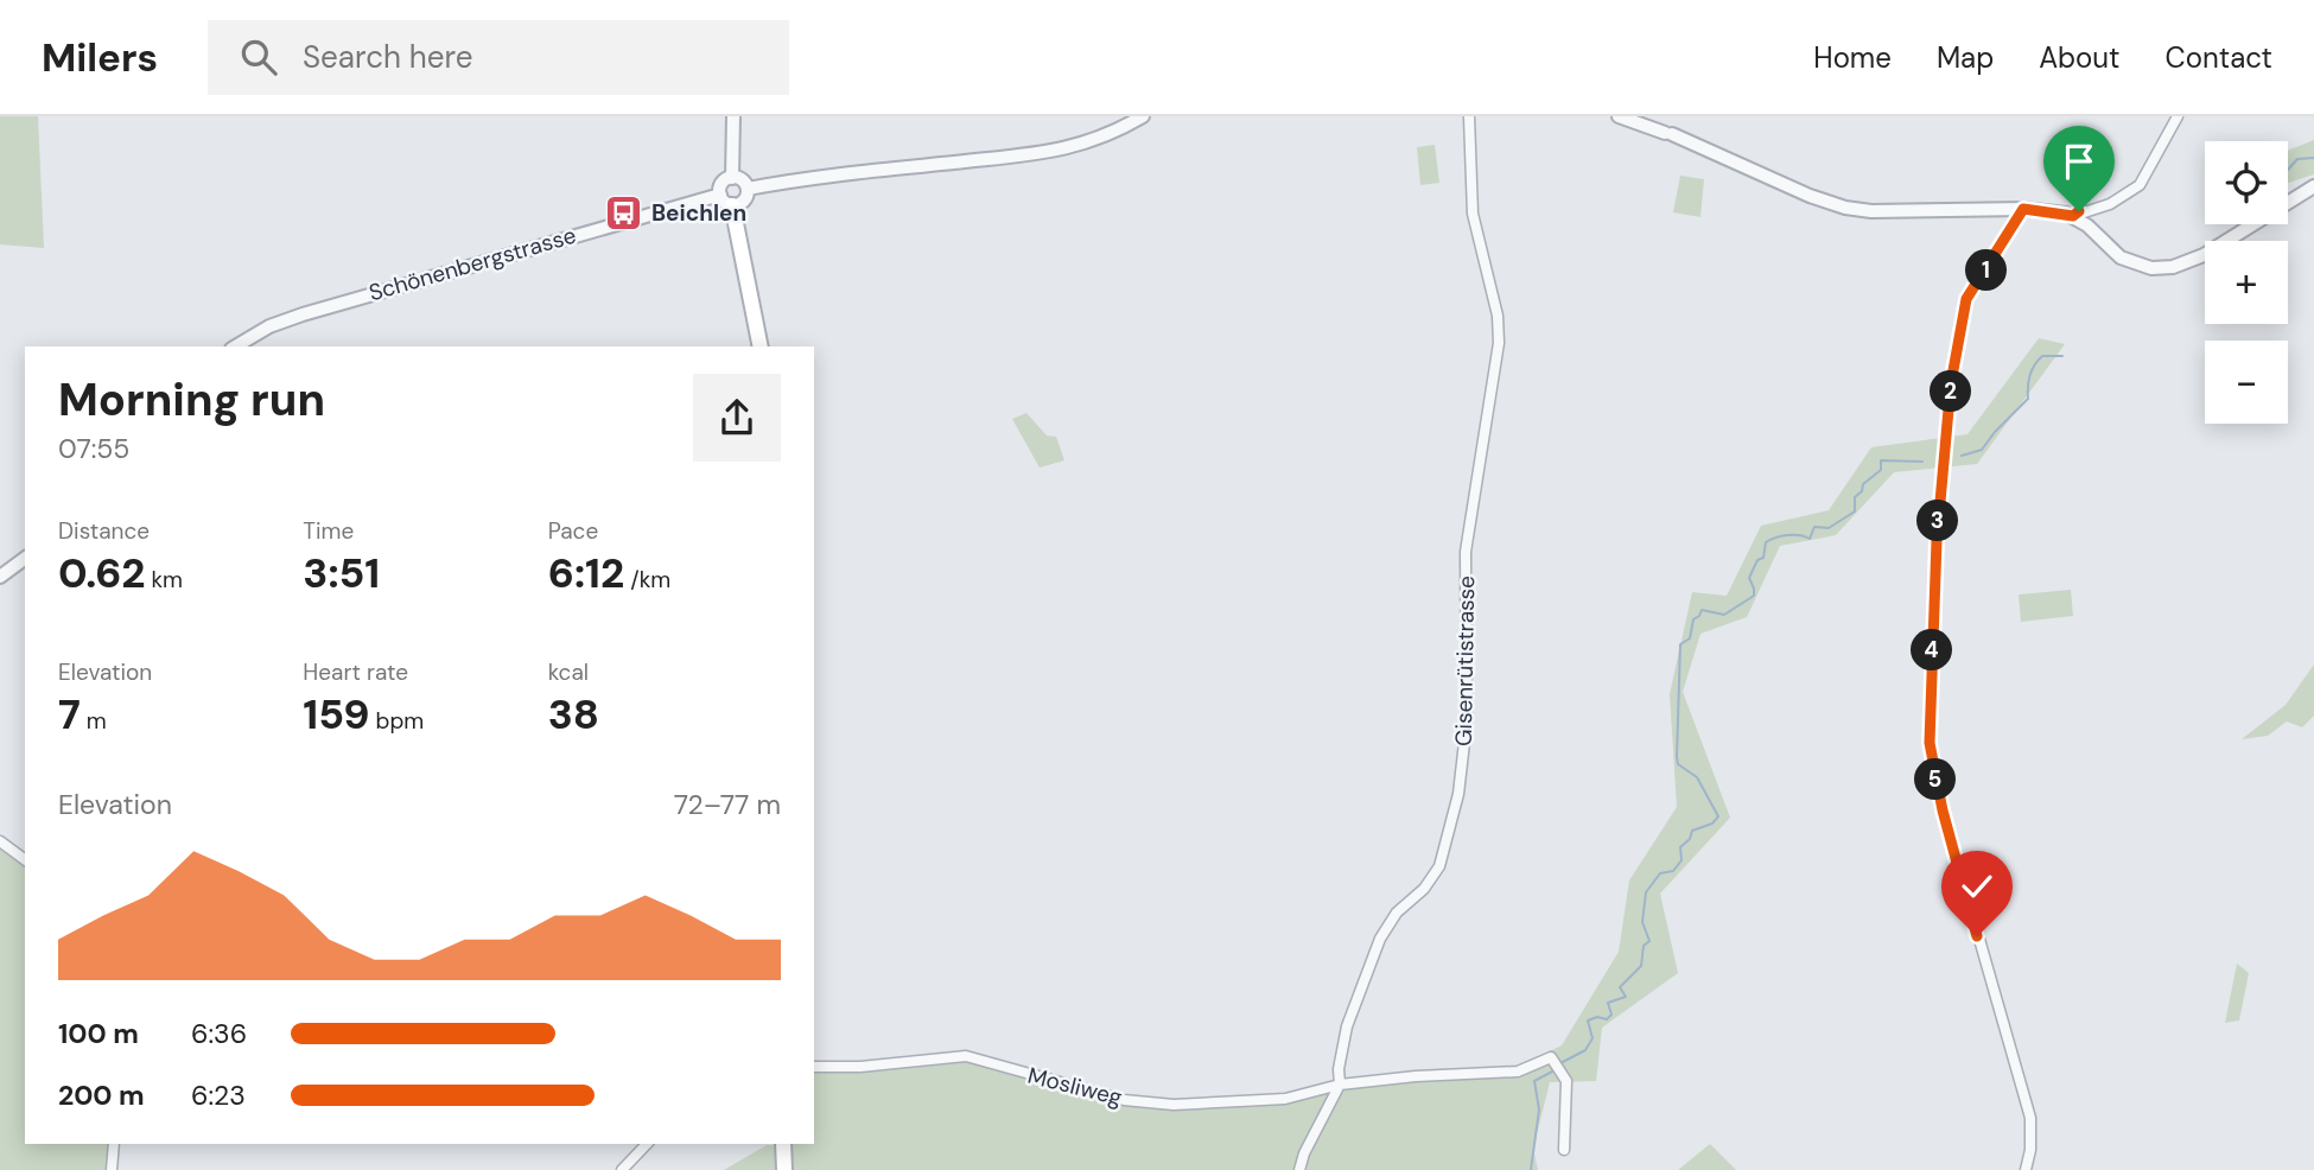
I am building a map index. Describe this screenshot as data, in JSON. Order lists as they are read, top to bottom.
{
  "streets": {
    "street": ["Schönenbergstrasse", "Gisenrütistrasse", "Mosliweg"]
  },
  "crossings": [
    ["Gisenrütistrasse", "Mosliweg"]
  ],
  "places": {
    "bus stop": ["Beichlen"]
  },
  "page": {
    "header": "Milers",
    "search": "Search here",
    "nav": [
      "Home",
      "Map",
      "About",
      "Contact"
    ],
    "map_buttons": ["+", "−"],
    "pins": [
      "1",
      "2",
      "3",
      "4",
      "5"
    ],
    "heading": ["Morning run", "07:55"],
    "stats": [
      ["Distance", "0.62 km"],
      ["Time", "3:51"],
      ["Pace", "6:12 /km"],
      ["Elevation", "7 m"],
      ["Heart rate", "159 bpm"],
      ["kcal", "38"]
    ],
    "chart": ["Elevation", "72–77 m"],
    "list": [
      {
        "name": "100 m",
        "note": "6:36"
      },
      {
        "name": "200 m",
        "note": "6:23"
      }
    ]
  }
}
